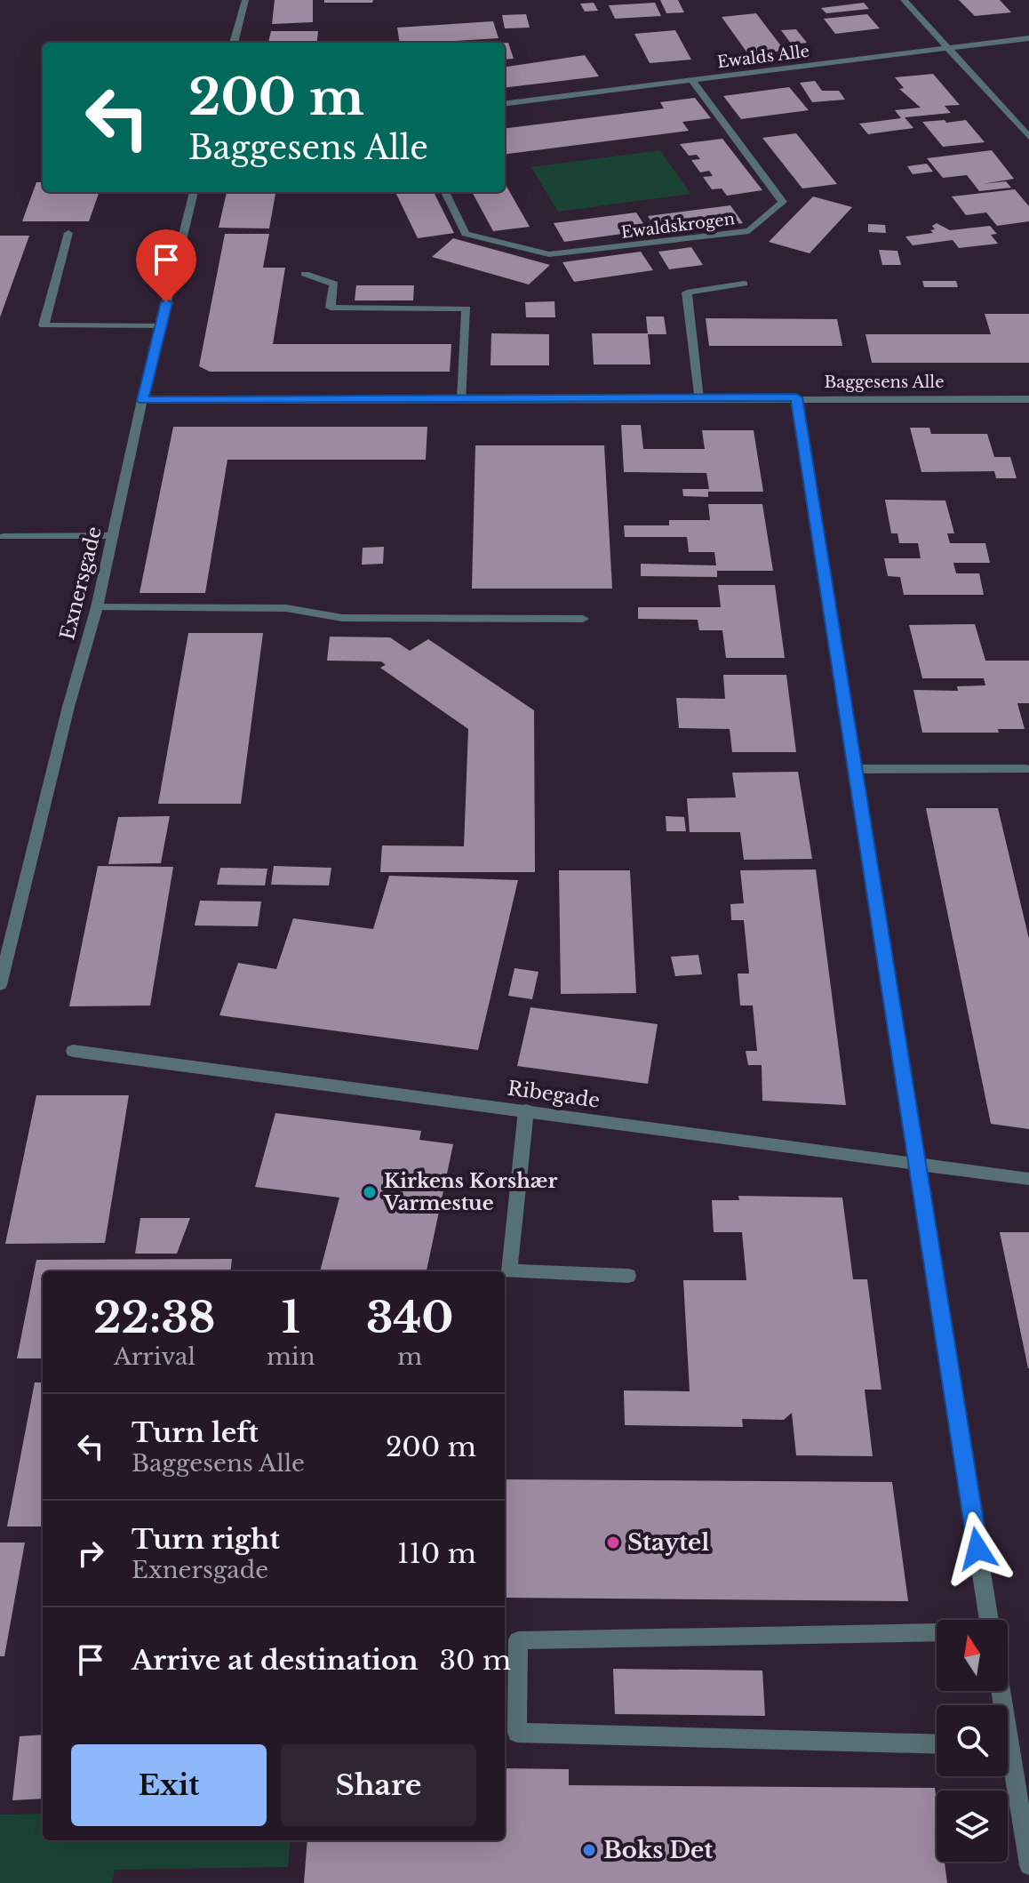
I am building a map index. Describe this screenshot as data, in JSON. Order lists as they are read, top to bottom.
{
  "streets": {
    "street": [
      "Ewalds Alle",
      "Ewaldskrogen",
      "Baggesens Alle",
      "Exnersgade",
      "Ribegade"
    ]
  },
  "crossings": [
    ["Ewalds Alle", "Ewaldskrogen"],
    ["Baggesens Alle", "Exnersgade"]
  ],
  "places": ["Kirkens Korshær Varmestue", "Staytel", "Boks Det"],
  "north": "top",
  "page": {
    "turn": ["200 m", "Baggesens Alle"],
    "eta": [
      "22:38",
      "Arrival",
      "1",
      "min",
      "340",
      "m"
    ],
    "list": [
      {
        "name": "Turn left",
        "note": "Baggesens Alle",
        "value": "200 m"
      },
      {
        "name": "Turn right",
        "note": "Exnersgade",
        "value": "110 m"
      },
      {
        "name": "Arrive at destination",
        "value": "30 m"
      }
    ],
    "buttons": ["Exit", "Share"]
  }
}
